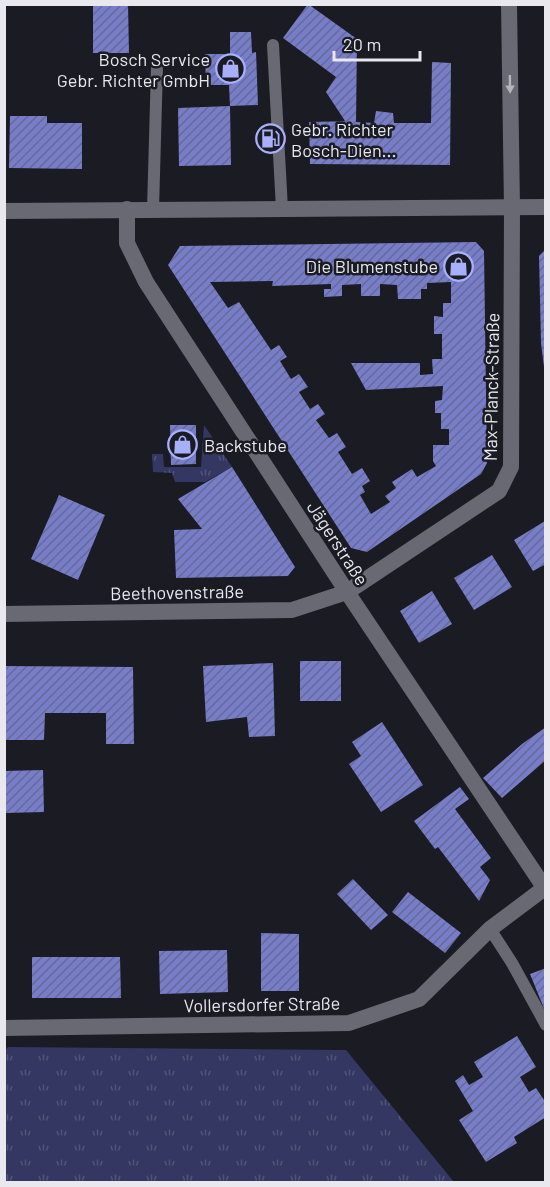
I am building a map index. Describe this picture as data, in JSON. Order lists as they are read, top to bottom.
{
  "streets": {
    "street": [
      "Max-Planck-Straße",
      "Jägerstraße",
      "Beethovenstraße",
      "Vollersdorfer Straße"
    ]
  },
  "crossings": [
    ["Max-Planck-Straße", "Jägerstraße"],
    ["Max-Planck-Straße", "Beethovenstraße"],
    ["Jägerstraße", "Beethovenstraße"],
    ["Jägerstraße", "Vollersdorfer Straße"]
  ],
  "places": {
    "shop": ["Bosch Service Gebr. Richter GmbH", "Die Blumenstube", "Backstube"],
    "fuel station": ["Gebr. Richter Bosch-Dien..."]
  },
  "scale_bar": "20 m"
}
